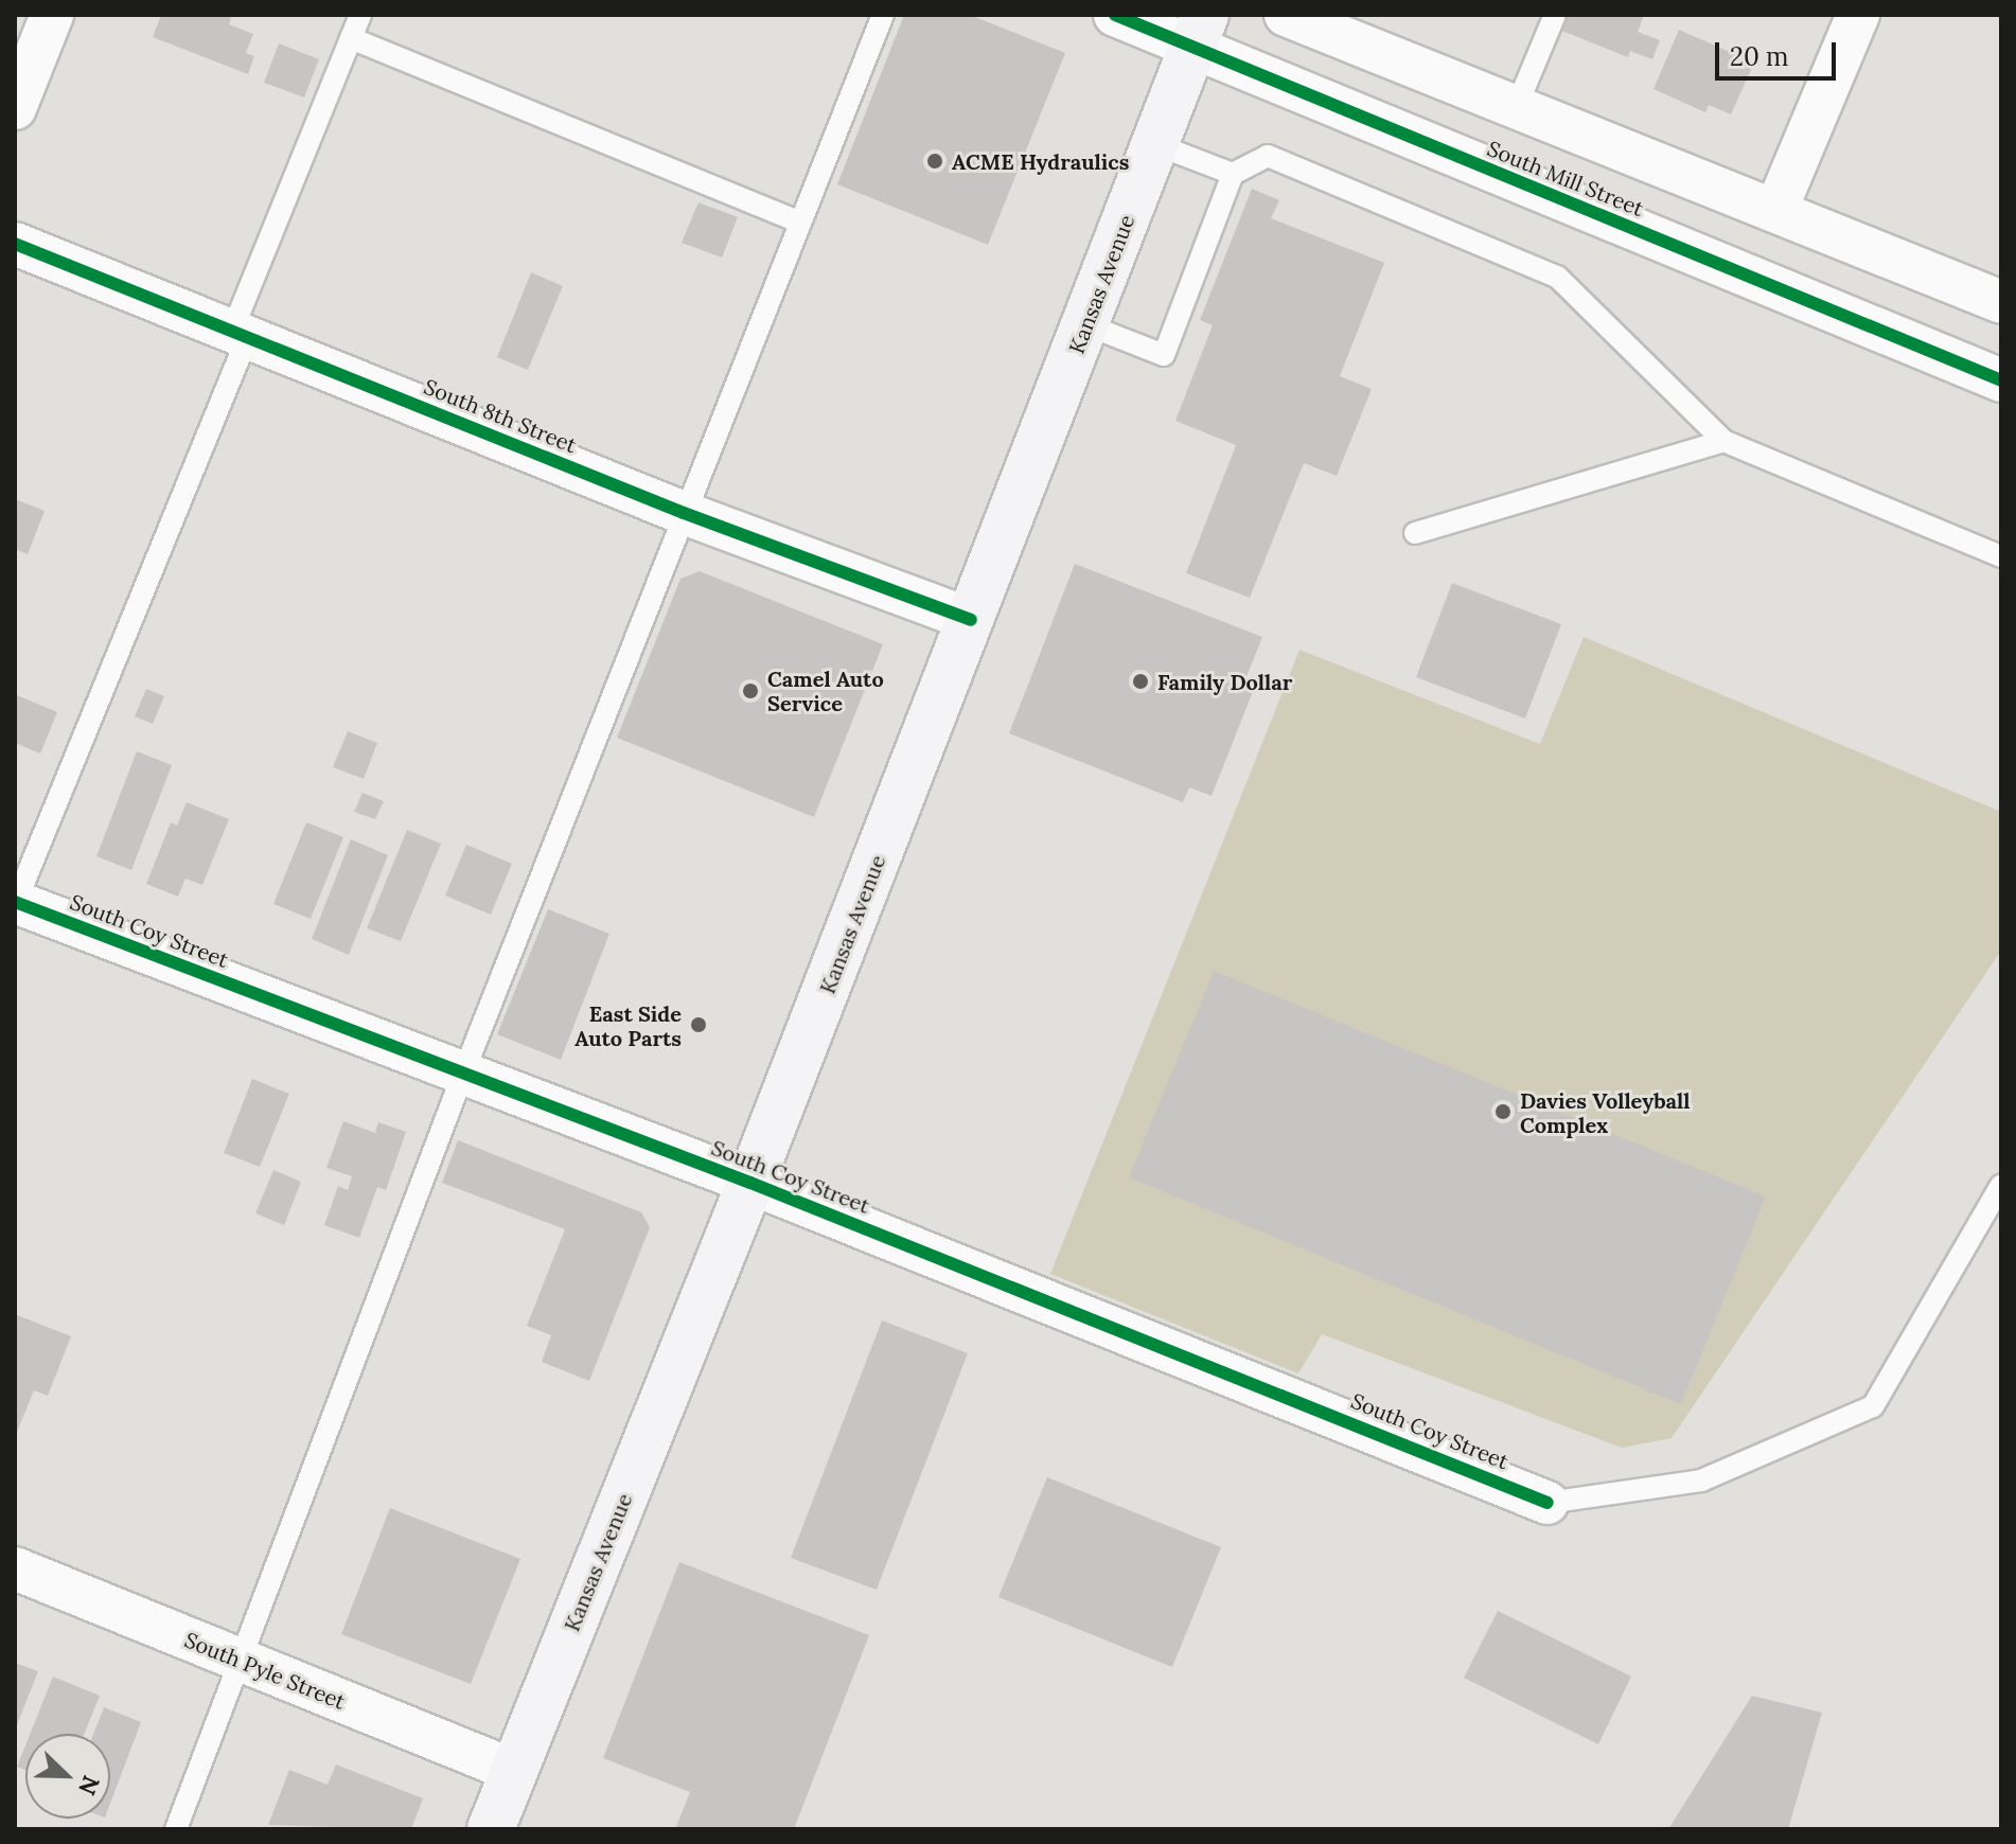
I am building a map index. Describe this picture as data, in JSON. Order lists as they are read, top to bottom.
{
  "streets": {
    "main road": ["Kansas Avenue"],
    "street": [
      "South Mill Street",
      "South 8th Street",
      "South Coy Street",
      "South Pyle Street"
    ]
  },
  "crossings": [
    ["South Mill Street", "Kansas Avenue"],
    ["Kansas Avenue", "South 8th Street"],
    ["Kansas Avenue", "South Coy Street"],
    ["Kansas Avenue", "South Pyle Street"]
  ],
  "places": [
    "ACME Hydraulics",
    "Family Dollar",
    "Camel Auto Service",
    "East Side Auto Parts",
    "Davies Volleyball Complex"
  ],
  "scale_bar": "20 m",
  "north": "bottom right"
}
